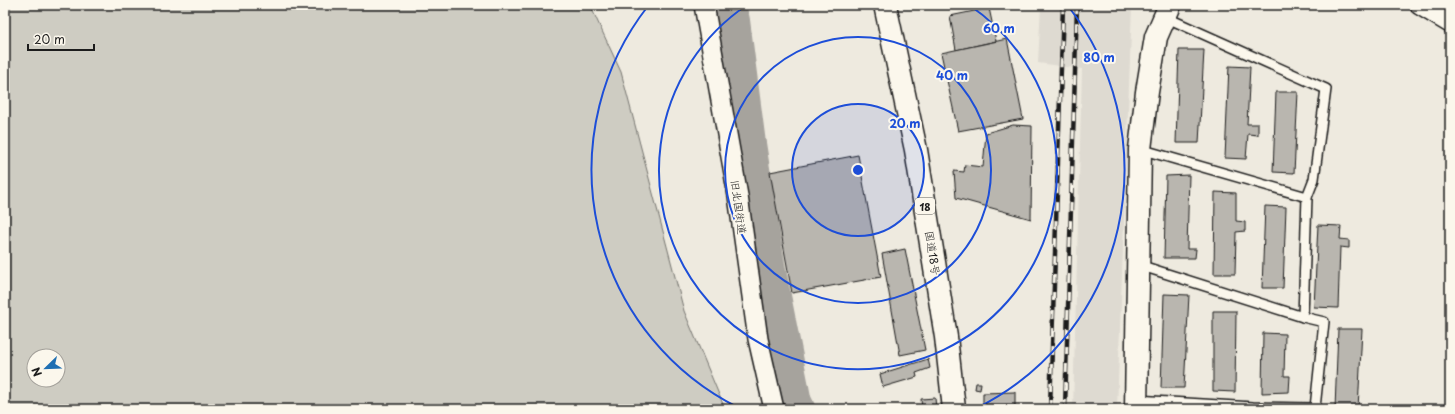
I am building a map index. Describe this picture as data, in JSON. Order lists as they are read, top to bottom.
{
  "streets": {
    "main road": ["18", "国道18号"],
    "street": ["旧北国街道"]
  },
  "scale_bar": "20 m",
  "north": "bottom left",
  "rings": [
    "60 m",
    "80 m",
    "40 m",
    "20 m"
  ]
}
